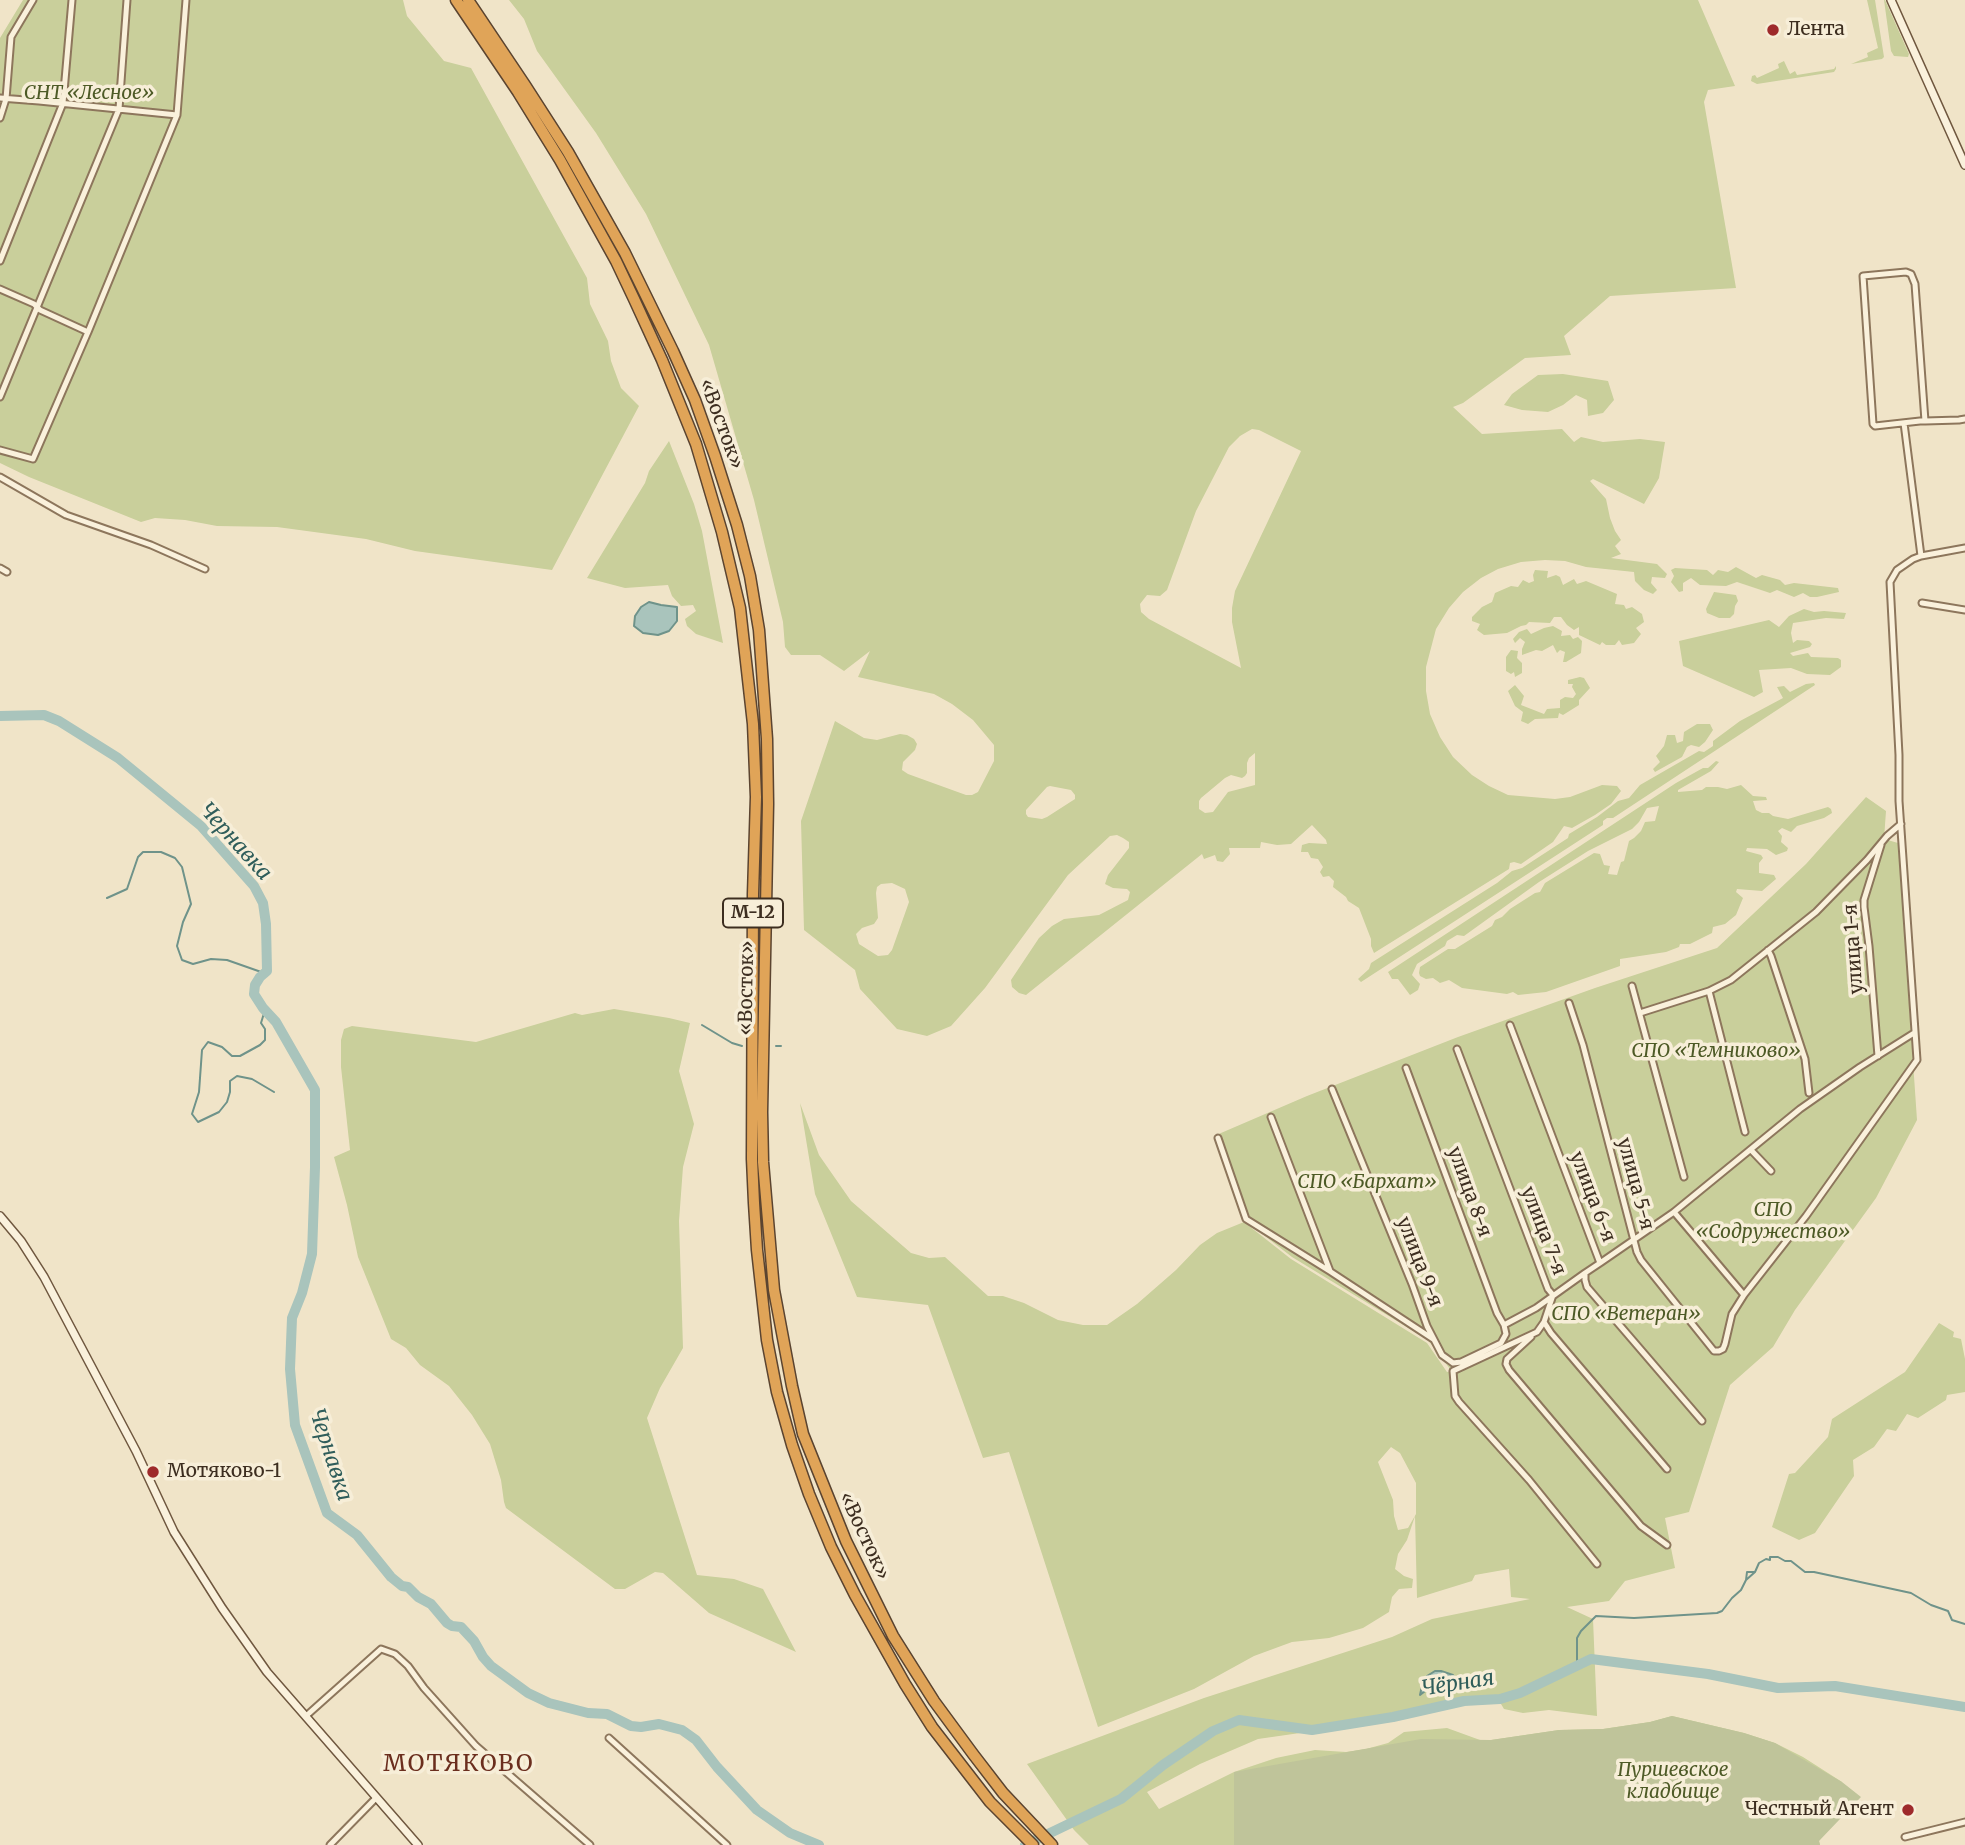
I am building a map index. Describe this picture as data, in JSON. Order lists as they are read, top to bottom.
{
  "streets": {
    "highway": ["«Восток»", "М-12"],
    "street": [
      "улица 1-я",
      "улица 5-я",
      "улица 8-я",
      "улица 6-я",
      "улица 7-я",
      "улица 9-я"
    ]
  },
  "crossings": [
    ["улица 8-я", "улица 6-я"],
    ["улица 8-я", "улица 9-я"],
    ["улица 6-я", "улица 7-я"],
    ["улица 6-я", "улица 9-я"]
  ],
  "districts": ["МОТЯКОВО"],
  "water": ["Чернавка", "Чёрная"],
  "parks": [
    "СНТ «Лесное»",
    "СПО «Темниково»",
    "СПО «Бархат»",
    "СПО «Содружество»",
    "СПО «Ветеран»",
    "Пуршевское кладбище"
  ],
  "places": ["Лента", "Мотяково-1", "Честный Агент"]
}
